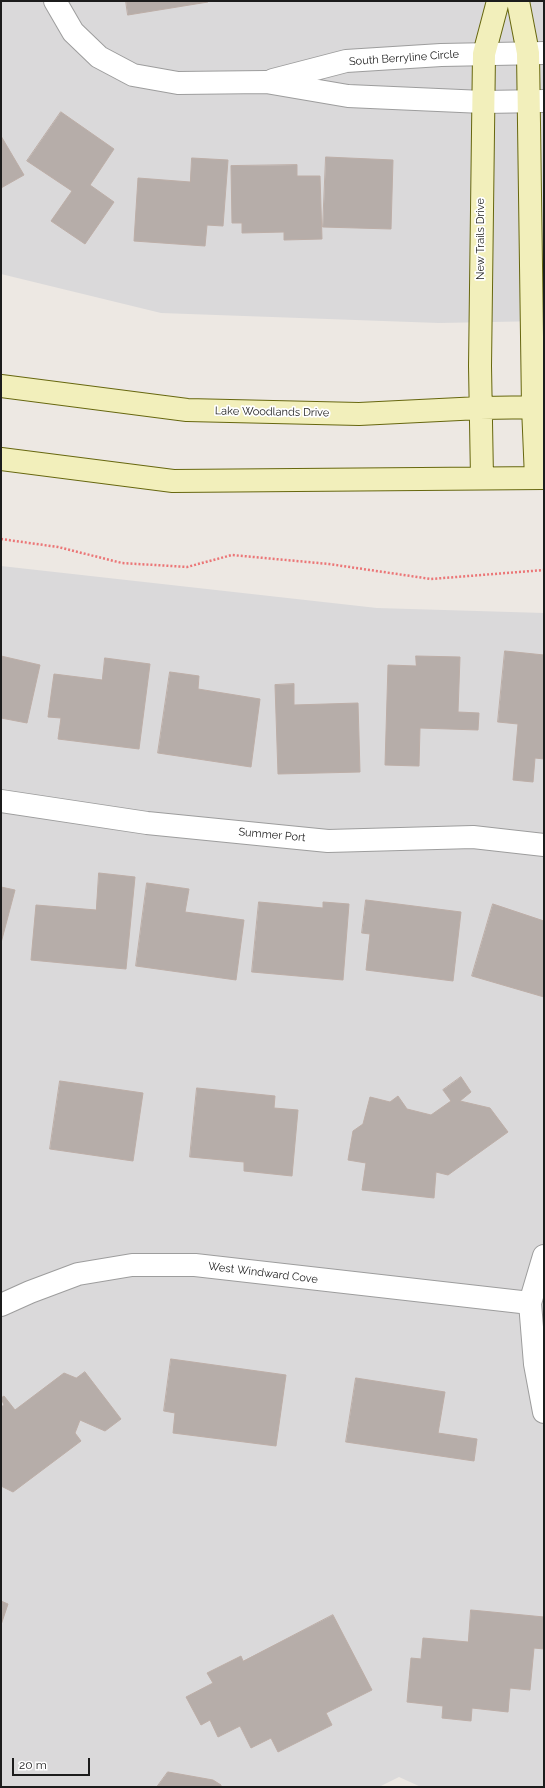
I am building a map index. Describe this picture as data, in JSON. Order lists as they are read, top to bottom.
{
  "streets": {
    "main road": ["New Trails Drive", "Lake Woodlands Drive"],
    "street": ["South Berryline Circle", "Summer Port", "West Windward Cove"]
  },
  "crossings": [
    ["South Berryline Circle", "New Trails Drive"],
    ["New Trails Drive", "Lake Woodlands Drive"]
  ],
  "scale_bar": "20 m"
}
